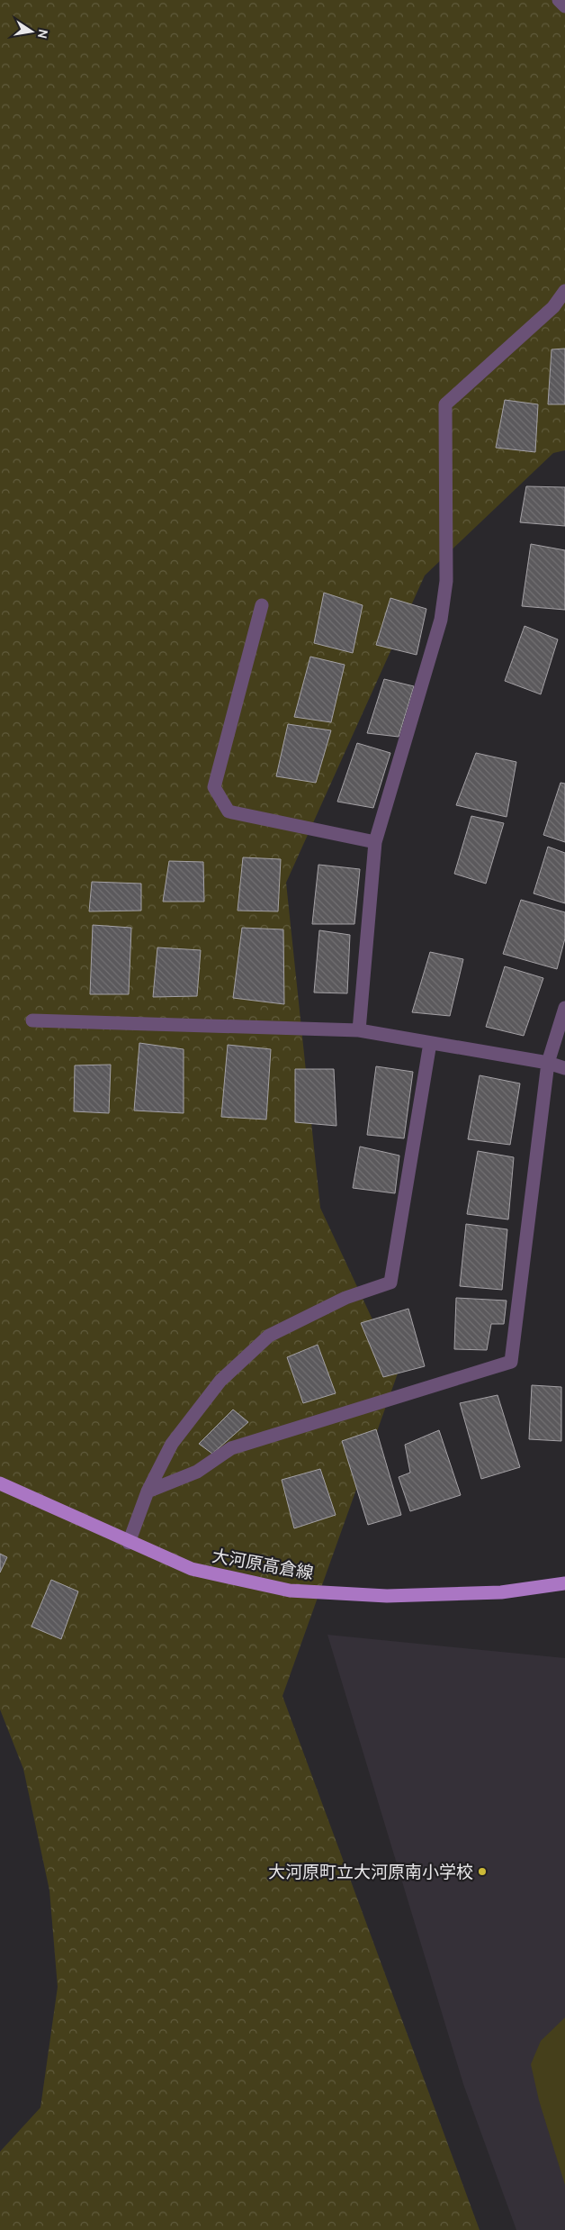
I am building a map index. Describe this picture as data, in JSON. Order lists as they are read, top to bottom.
{
  "streets": {
    "main road": ["大河原高倉線"]
  },
  "places": ["大河原町立大河原南小学校"],
  "north": "right"
}
